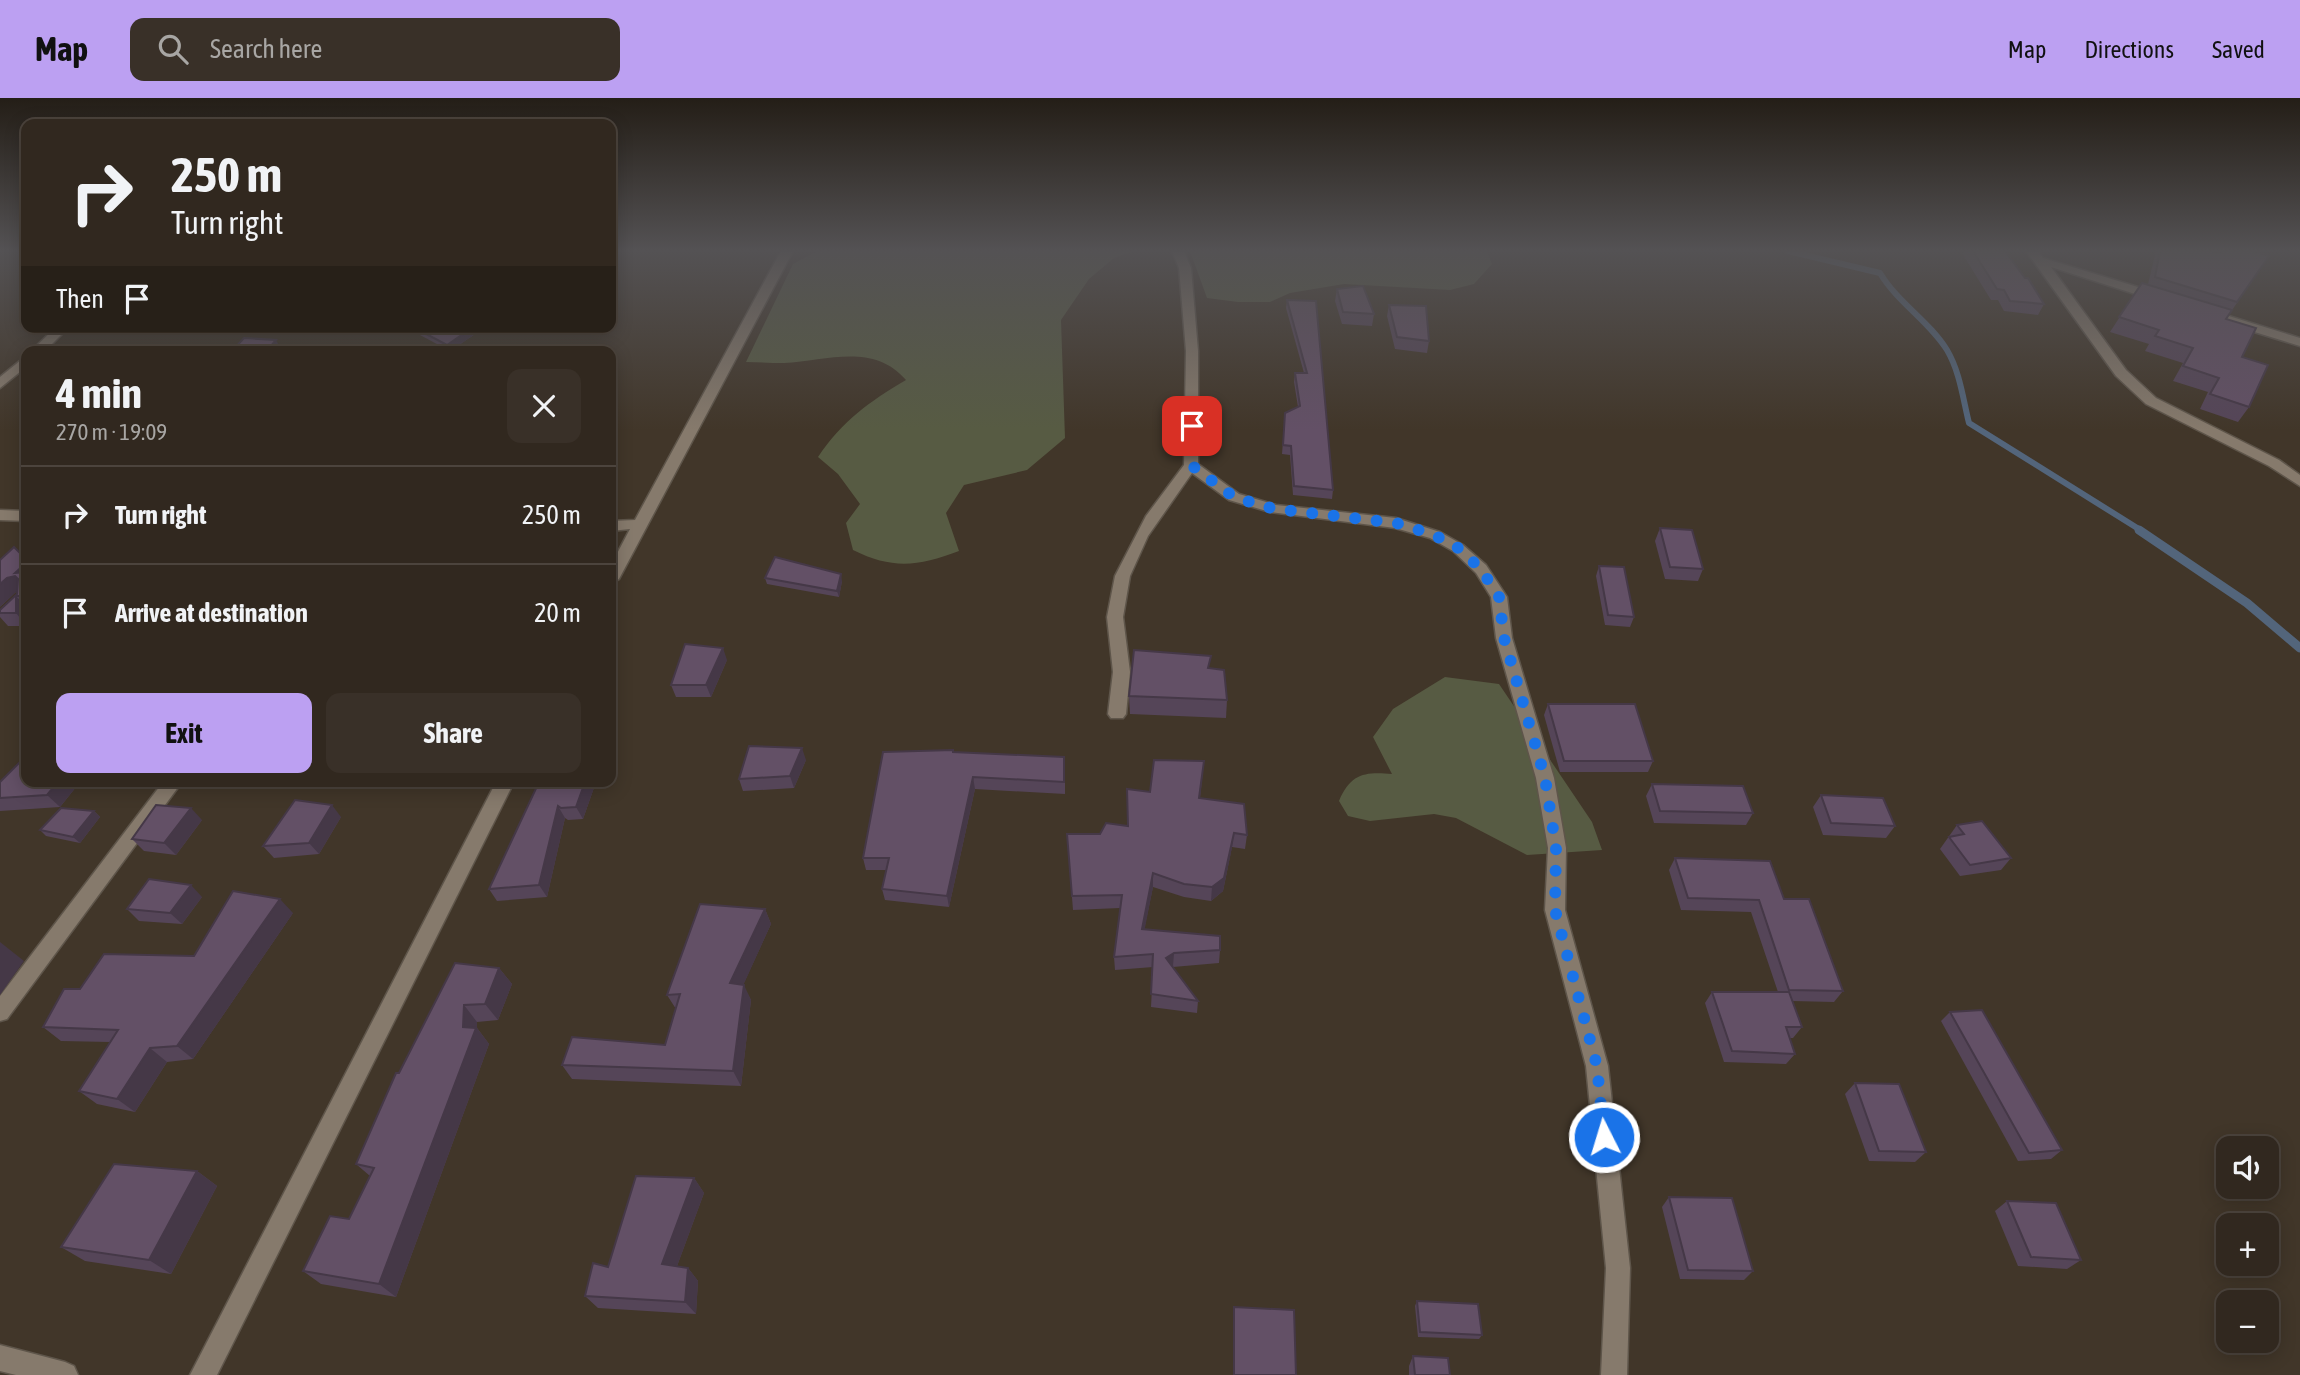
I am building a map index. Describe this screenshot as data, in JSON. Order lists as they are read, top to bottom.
{
  "page": {
    "header": "Map",
    "search": "Search here",
    "nav": ["Map", "Directions", "Saved"],
    "turn": ["250 m", "Turn right"],
    "then": "Then",
    "heading": ["4 min", "270 m · 19:09"],
    "list": [
      {
        "name": "Turn right",
        "value": "250 m"
      },
      {
        "name": "Arrive at destination",
        "value": "20 m"
      }
    ],
    "buttons": ["Exit", "Share"],
    "map_buttons": ["+", "−"]
  }
}
